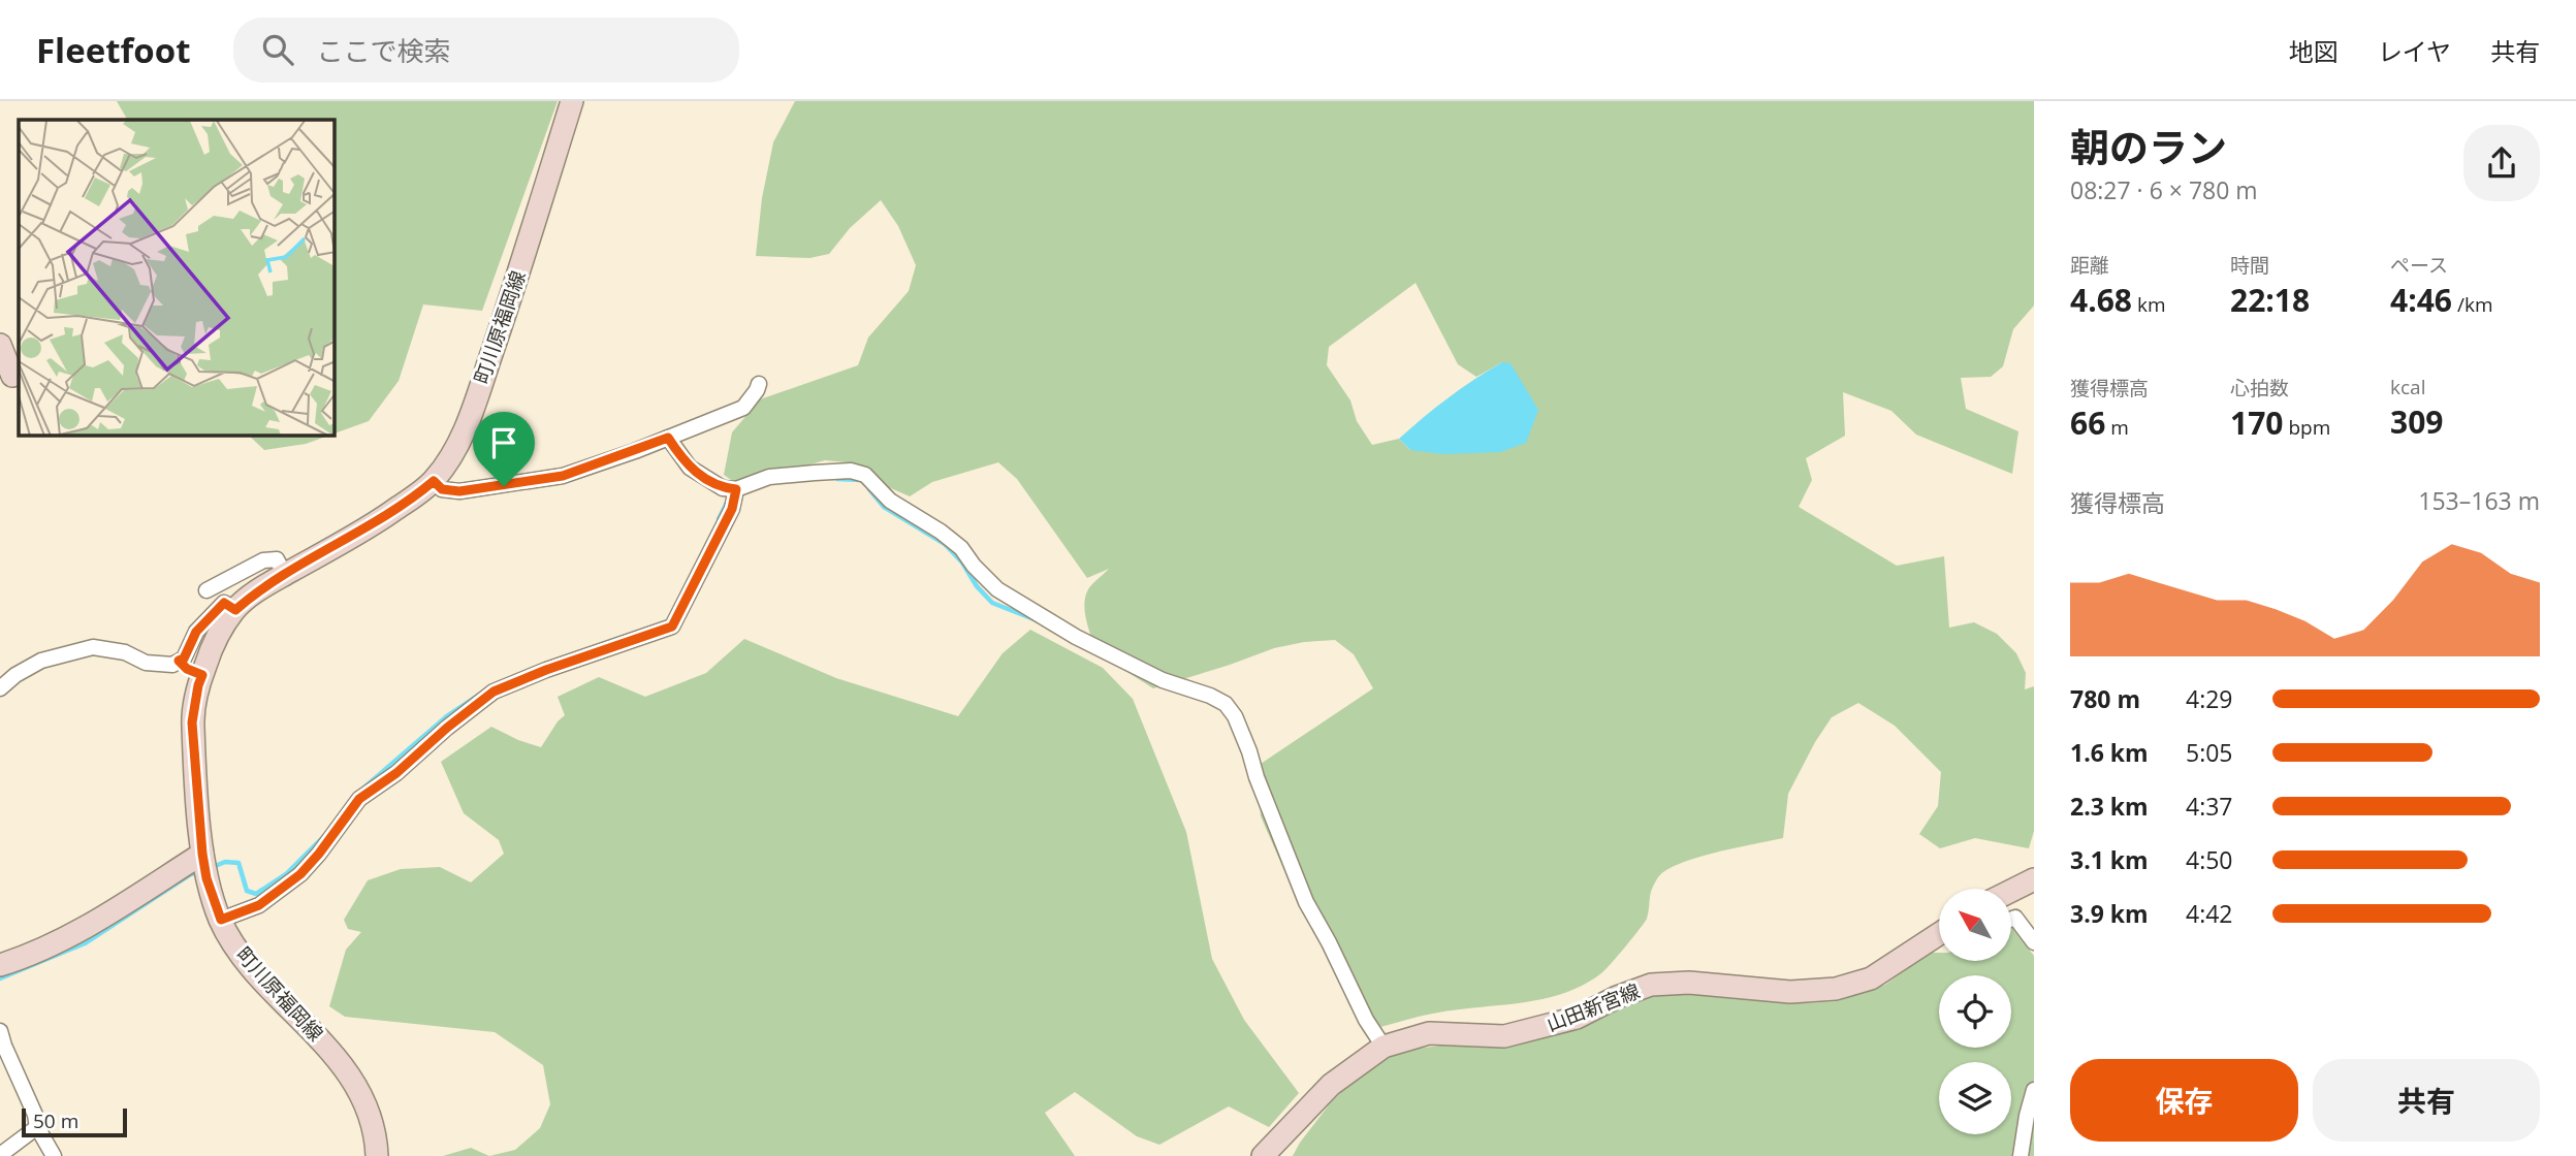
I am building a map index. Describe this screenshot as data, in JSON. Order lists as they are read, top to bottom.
{
  "streets": {
    "main road": ["町川原福岡線", "山田新宮線"]
  },
  "scale_bar": "50 m",
  "north": "top left",
  "page": {
    "header": "Fleetfoot",
    "search": "ここで検索",
    "nav": ["地図", "レイヤ", "共有"],
    "heading": ["朝のラン", "08:27 · 6 × 780 m"],
    "stats": [
      ["距離", "4.68 km"],
      ["時間", "22:18"],
      ["ペース", "4:46 /km"],
      ["獲得標高", "66 m"],
      ["心拍数", "170 bpm"],
      ["kcal", "309"]
    ],
    "chart": ["獲得標高", "153–163 m"],
    "list": [
      {
        "name": "780 m",
        "note": "4:29"
      },
      {
        "name": "1.6 km",
        "note": "5:05"
      },
      {
        "name": "2.3 km",
        "note": "4:37"
      },
      {
        "name": "3.1 km",
        "note": "4:50"
      },
      {
        "name": "3.9 km",
        "note": "4:42"
      }
    ],
    "buttons": ["保存", "共有"],
    "scale": "50 m"
  }
}
